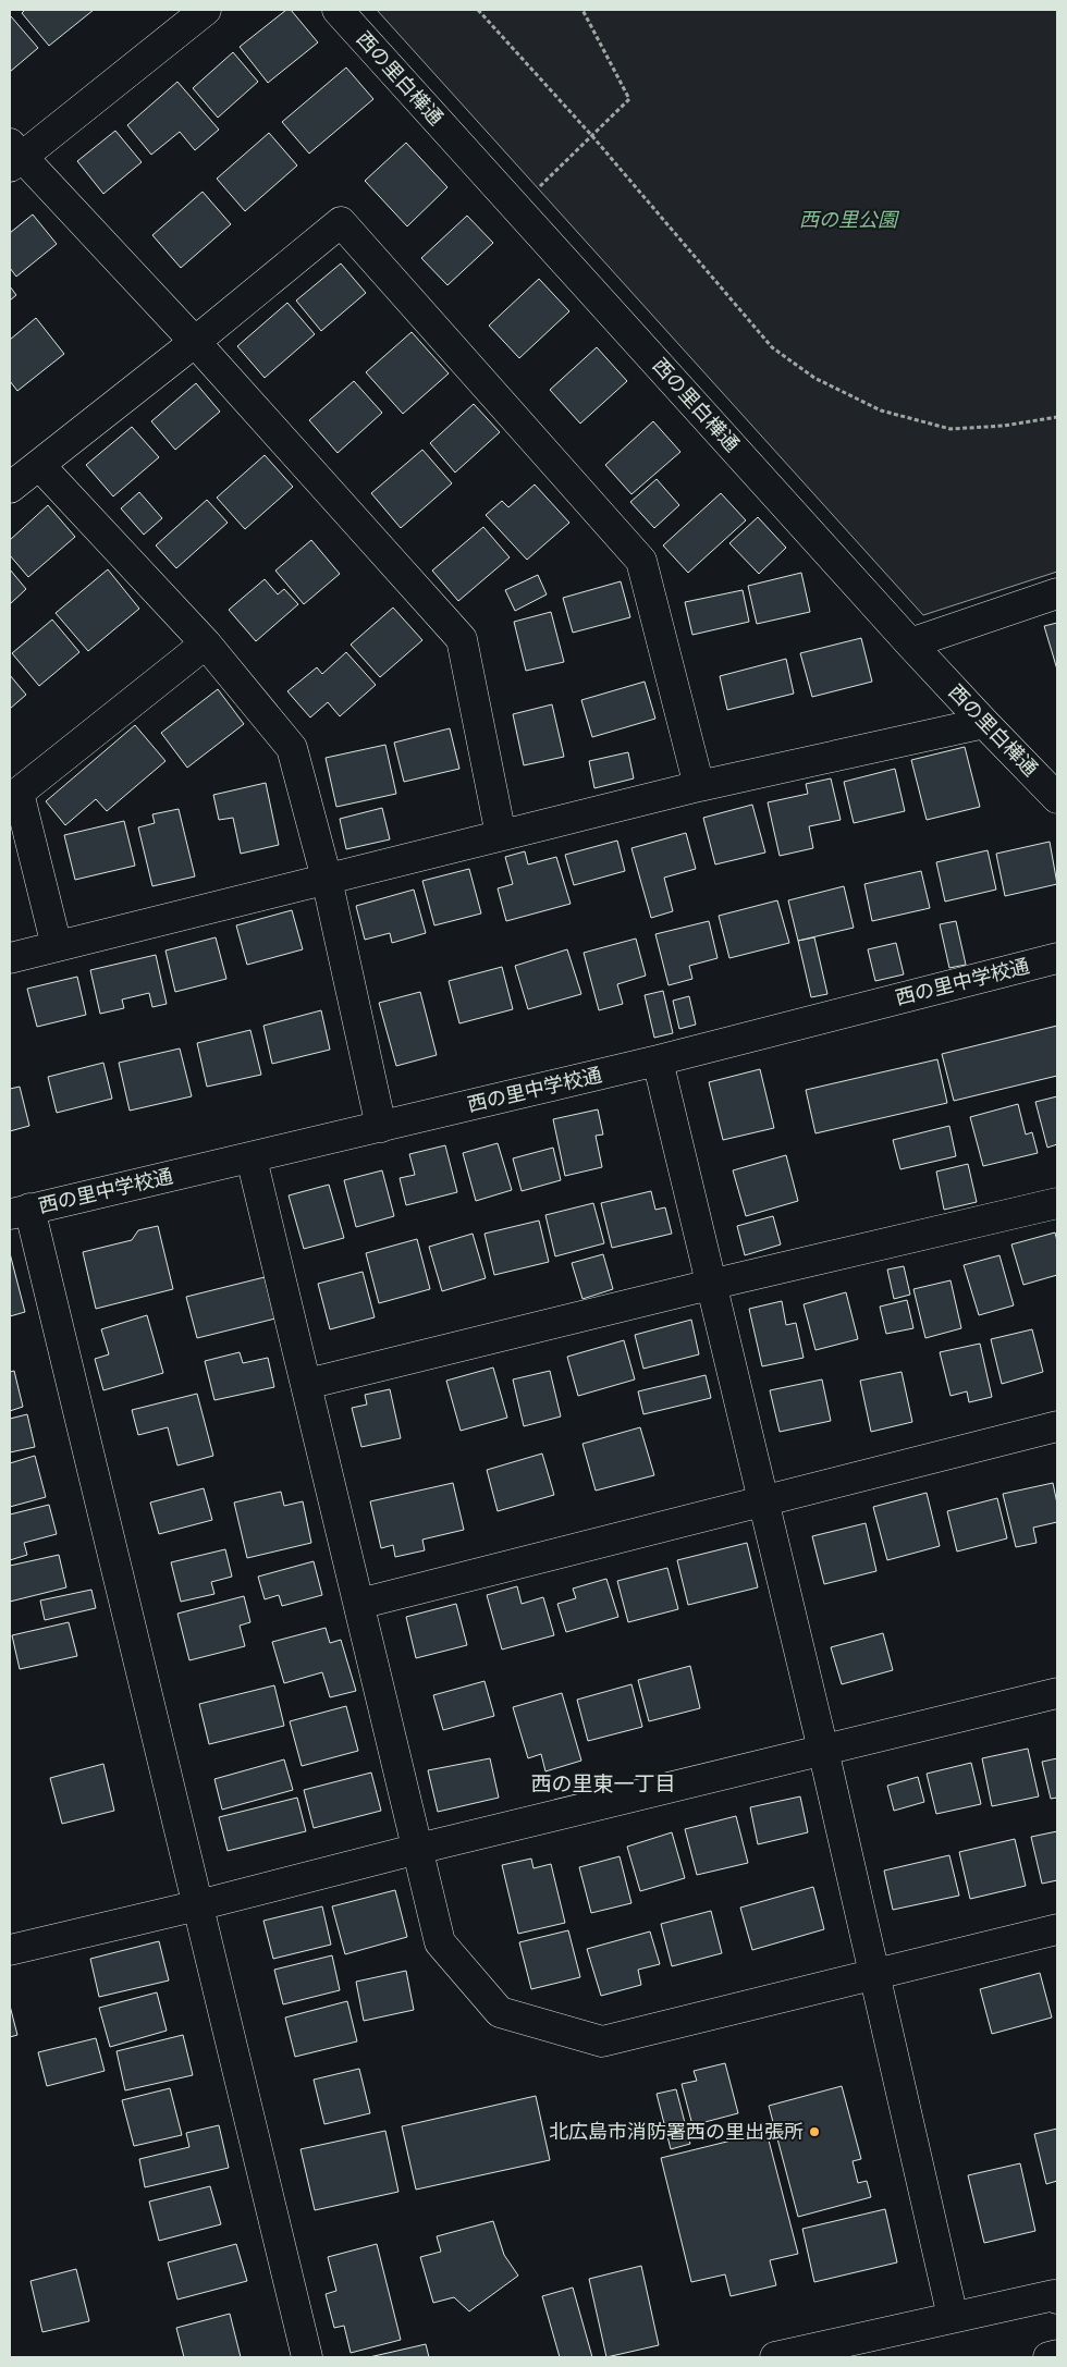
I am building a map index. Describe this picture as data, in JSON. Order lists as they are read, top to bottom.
{
  "streets": {
    "main road": ["西の里白樺通", "西の里中学校通"]
  },
  "districts": ["西の里東一丁目"],
  "parks": ["西の里公園"],
  "places": ["北広島市消防署西の里出張所"]
}
